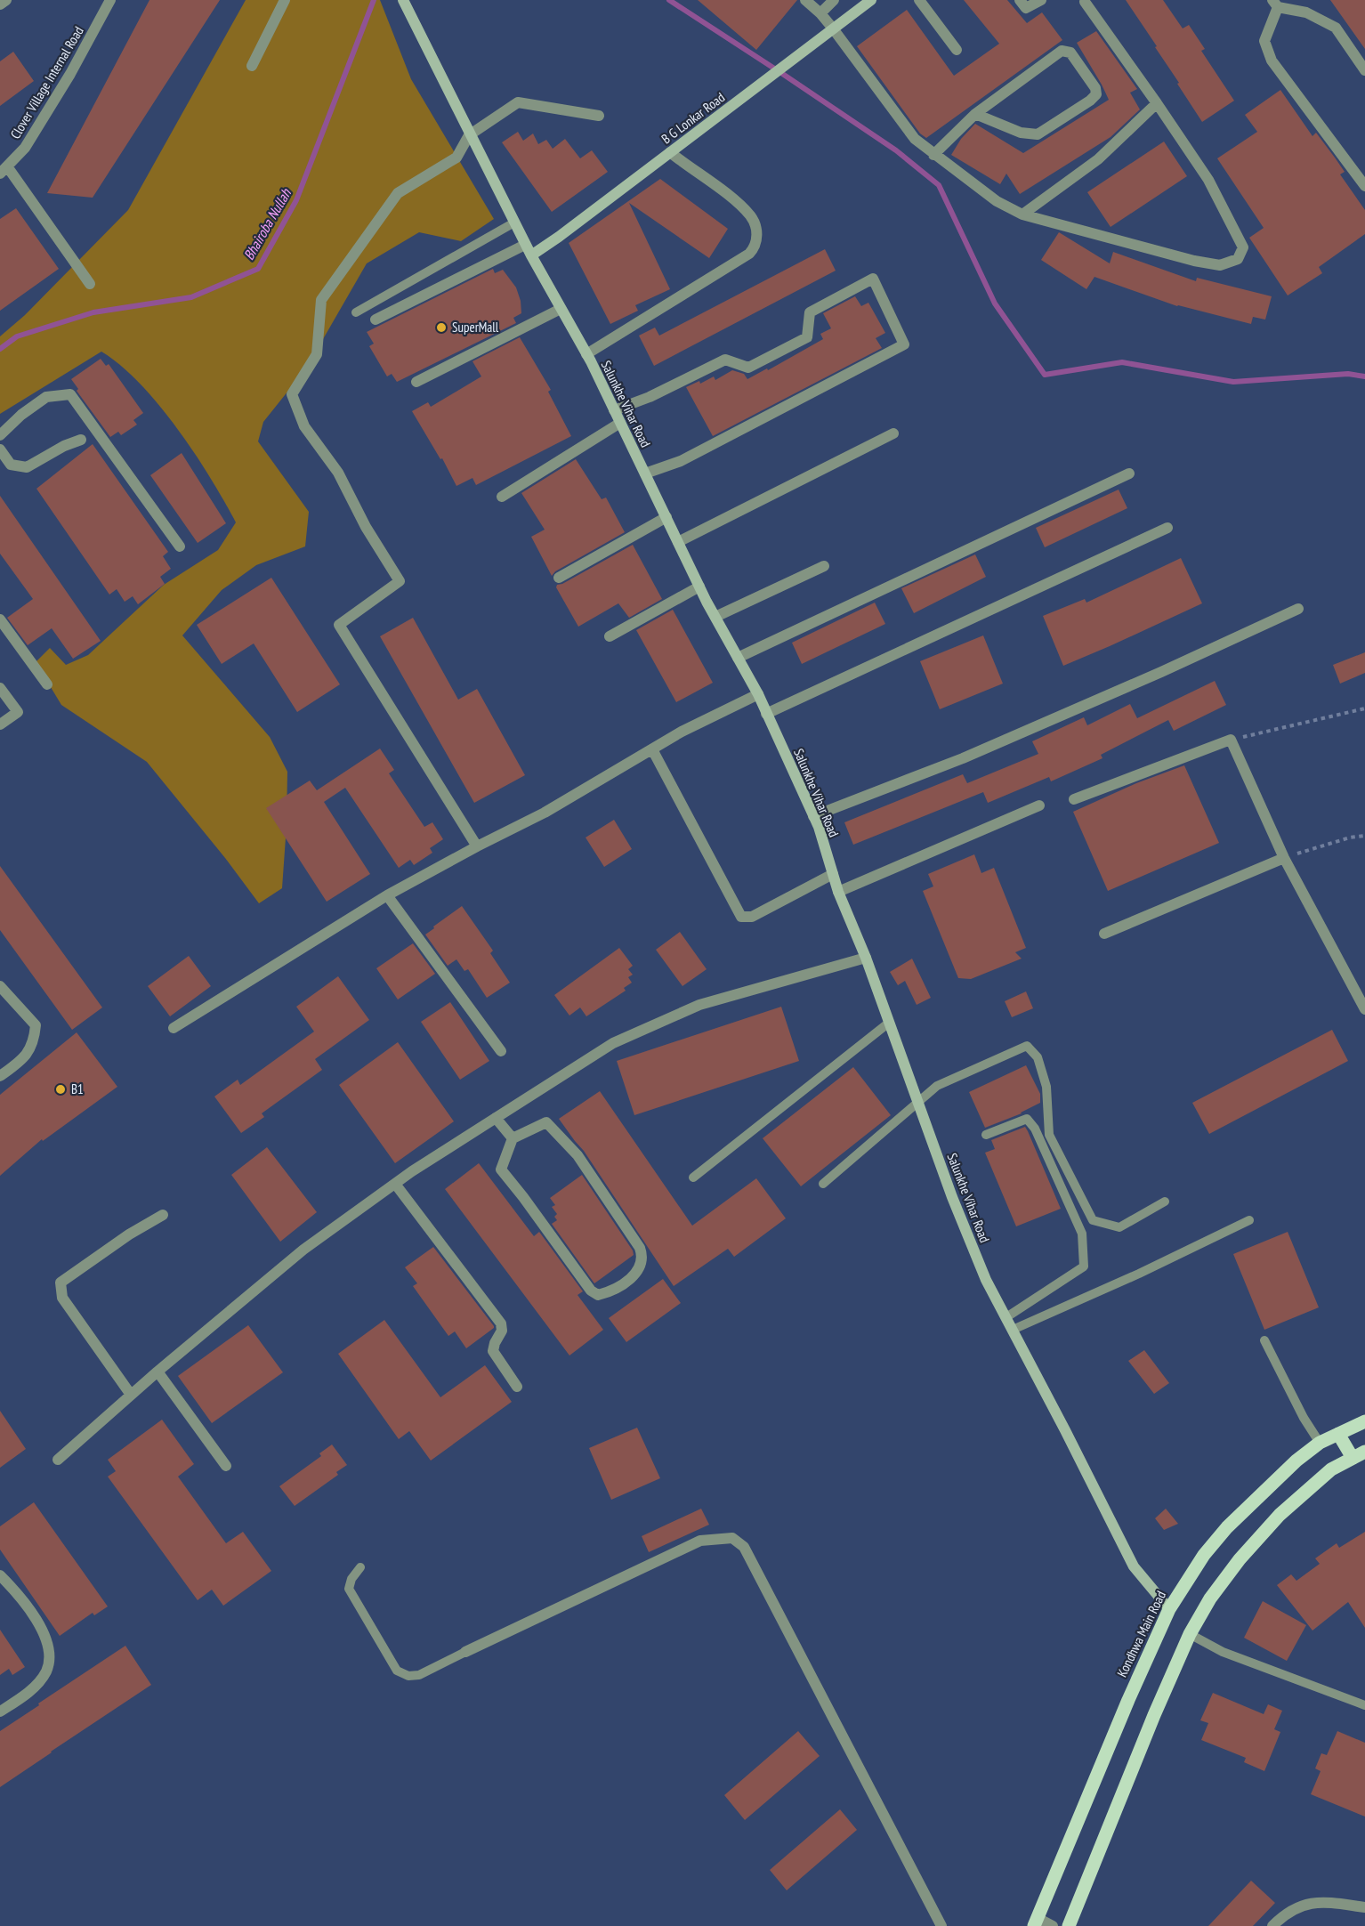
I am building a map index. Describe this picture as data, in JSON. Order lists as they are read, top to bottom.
{
  "streets": {
    "main road": ["Kondhwa Main Road"],
    "street": ["Clover Village Internal Road", "B G Lonkar Road", "Salunkhe Vihar Road"]
  },
  "crossings": [
    ["B G Lonkar Road", "Salunkhe Vihar Road"],
    ["Salunkhe Vihar Road", "Kondhwa Main Road"]
  ],
  "water": ["Bhairoba Nullah"],
  "places": ["SuperMall", "B1"]
}
